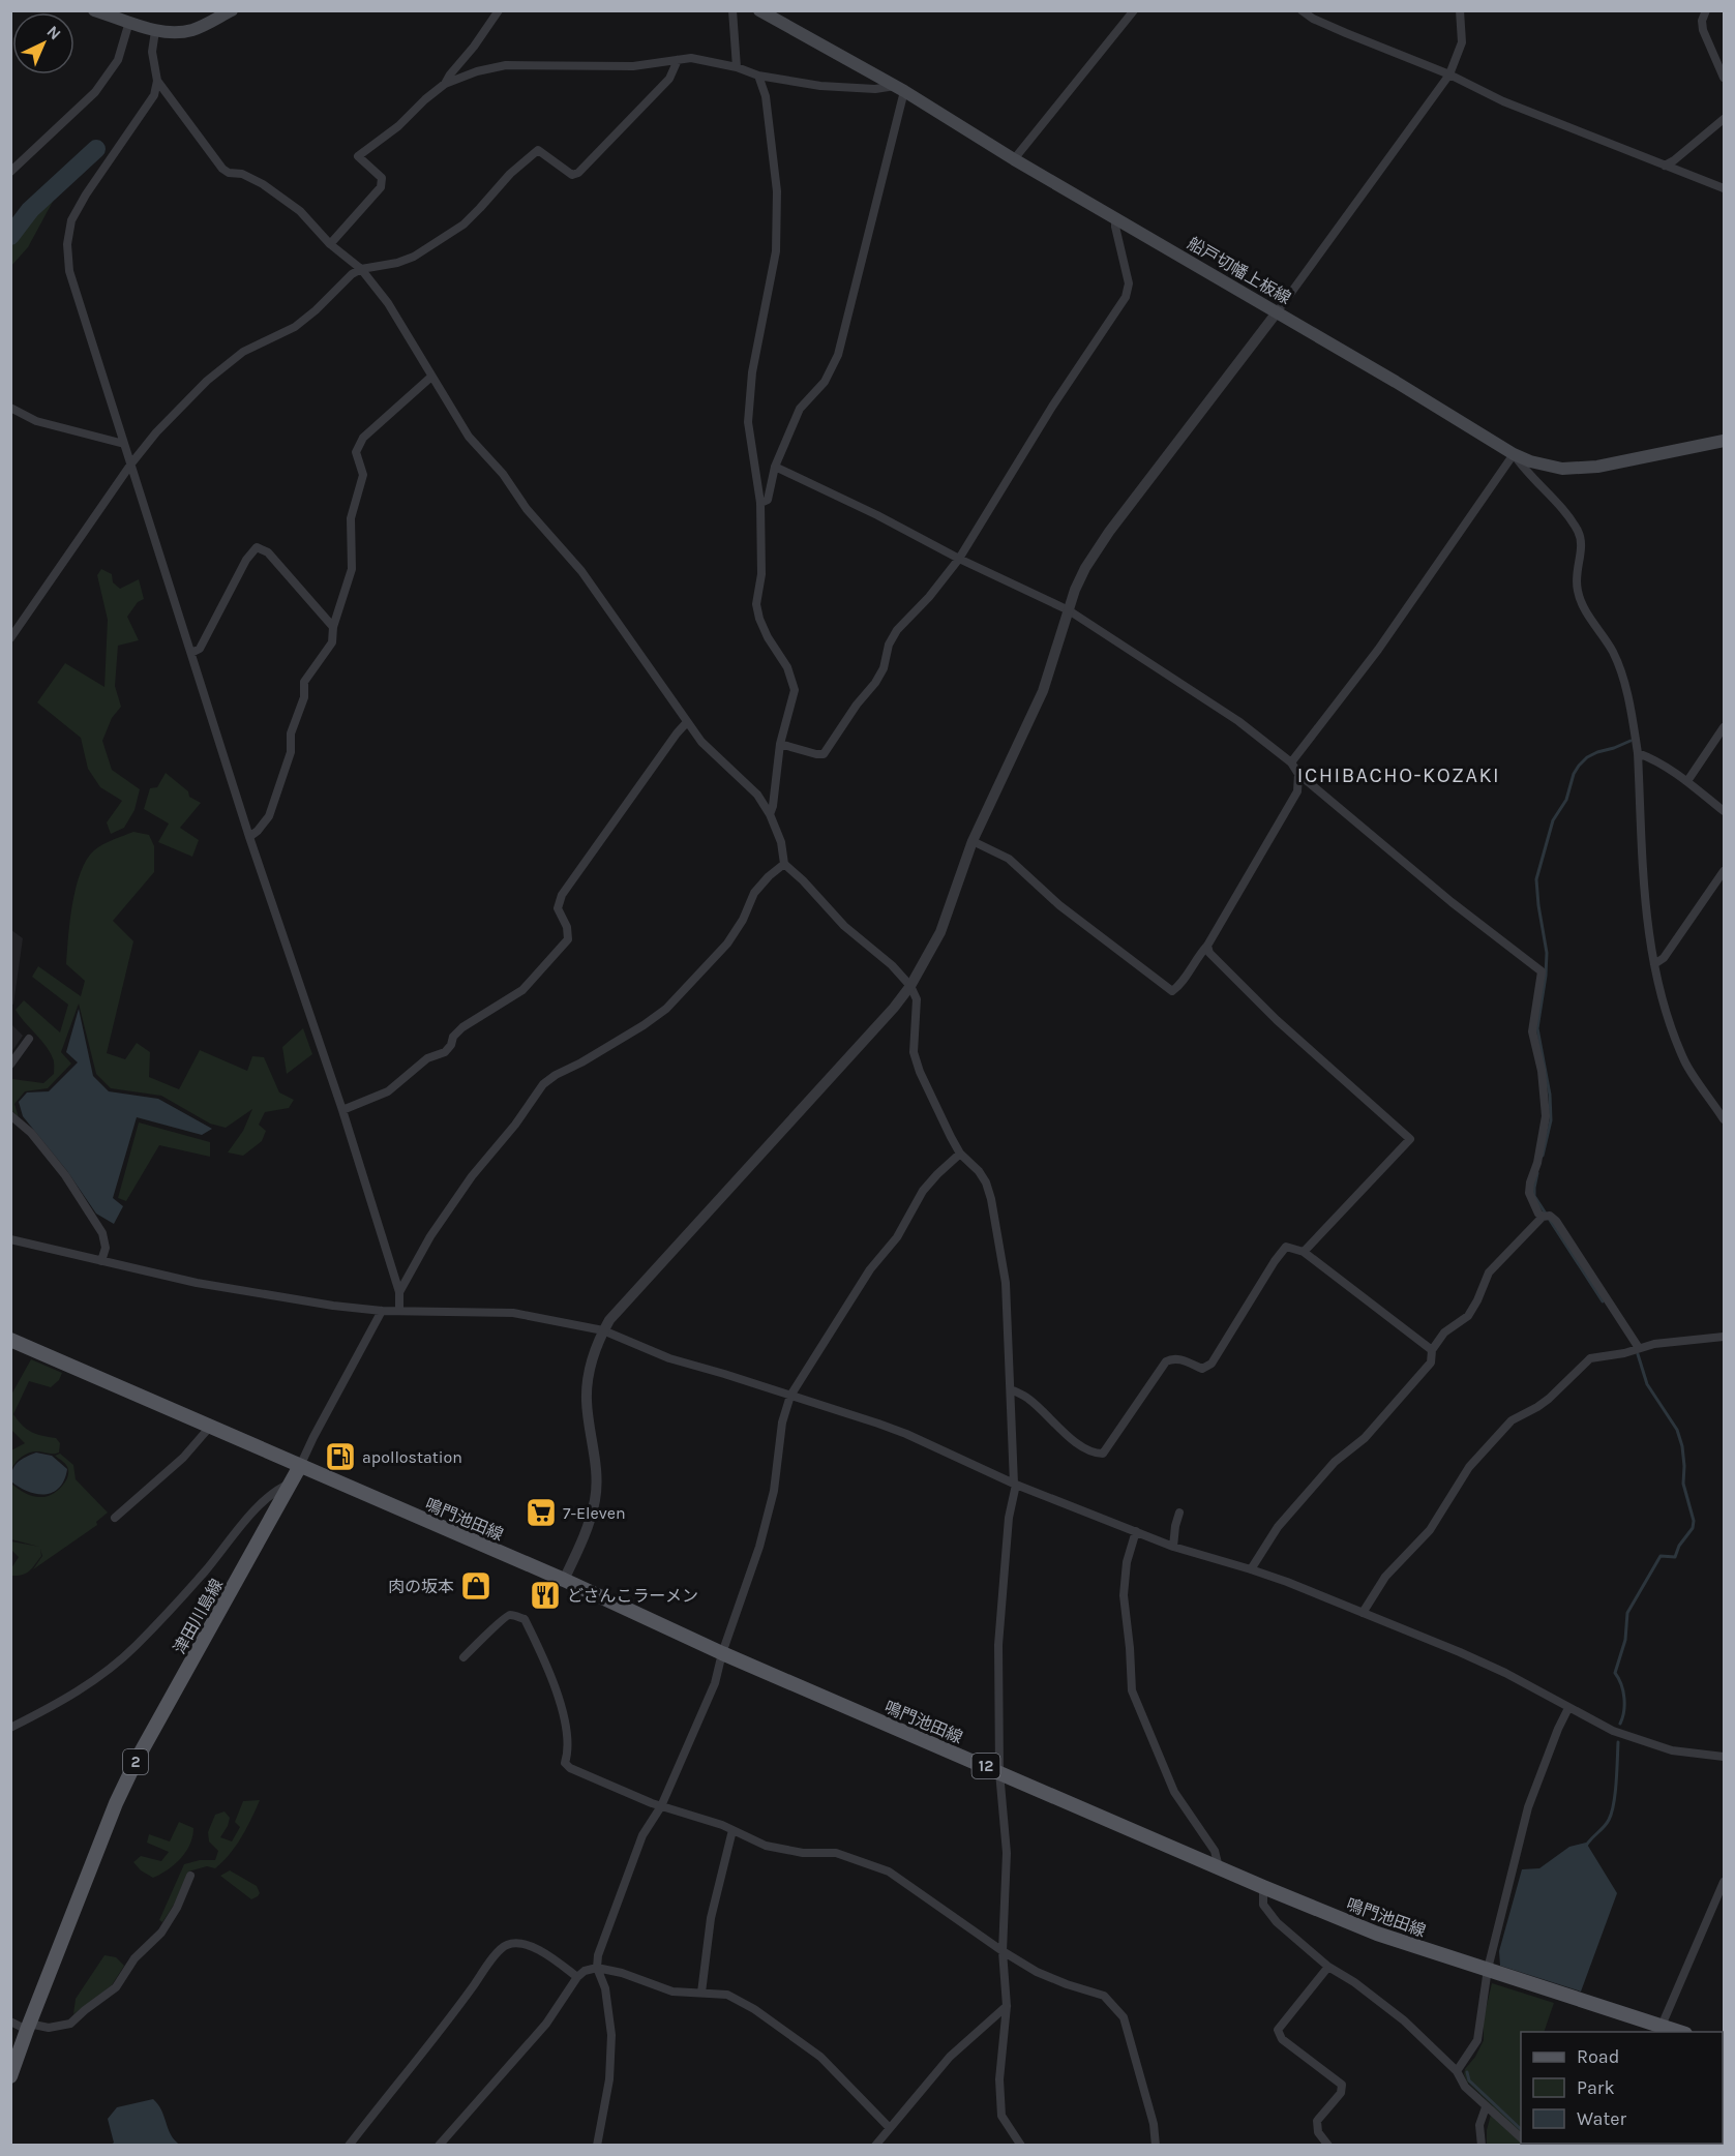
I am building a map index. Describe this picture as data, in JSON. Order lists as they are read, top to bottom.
{
  "streets": {
    "main road": [
      "船戸切幡上板線",
      "鳴門池田線",
      "津田川島線",
      "2",
      "12"
    ]
  },
  "crossings": [
    ["鳴門池田線", "津田川島線"]
  ],
  "districts": ["ICHIBACHO-KOZAKI"],
  "places": {
    "fuel station": ["apollostation"],
    "supermarket": ["7-Eleven"],
    "shop": ["肉の坂本"],
    "restaurant": ["どさんこラーメン"]
  },
  "legend": ["Road", "Park", "Water"],
  "north": "top right"
}
